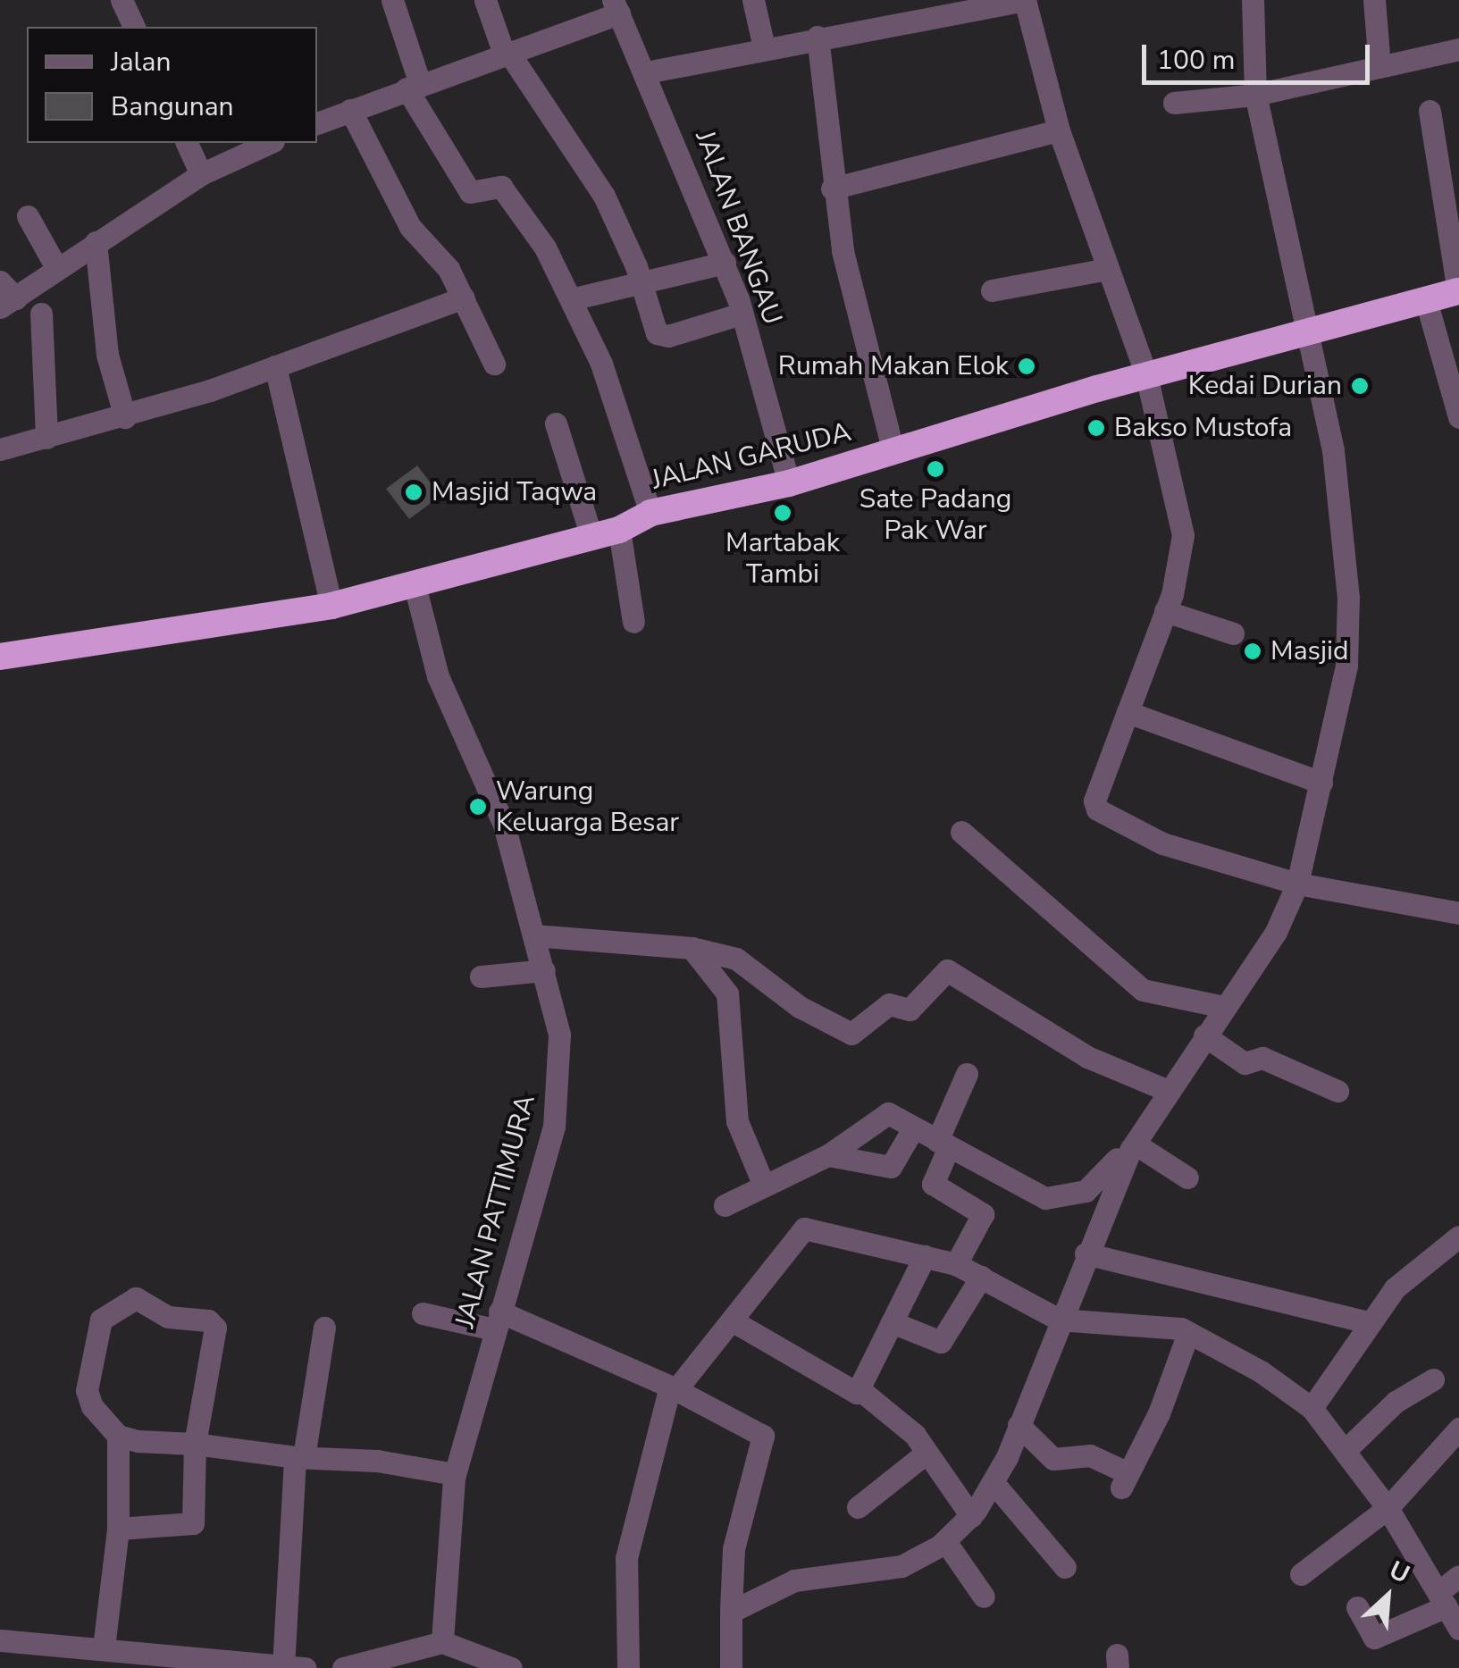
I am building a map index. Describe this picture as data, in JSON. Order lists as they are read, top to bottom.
{
  "streets": {
    "highway": ["JALAN GARUDA"],
    "street": ["JALAN BANGAU", "JALAN PATTIMURA"]
  },
  "crossings": [
    ["JALAN BANGAU", "JALAN GARUDA"],
    ["JALAN GARUDA", "JALAN PATTIMURA"]
  ],
  "places": [
    "Rumah Makan Elok",
    "Kedai Durian",
    "Bakso Mustofa",
    "Sate Padang Pak War",
    "Masjid Taqwa",
    "Martabak Tambi",
    "Masjid",
    "Warung Keluarga Besar"
  ],
  "legend": ["Jalan", "Bangunan"],
  "scale_bar": "100 m",
  "north": "top right"
}
